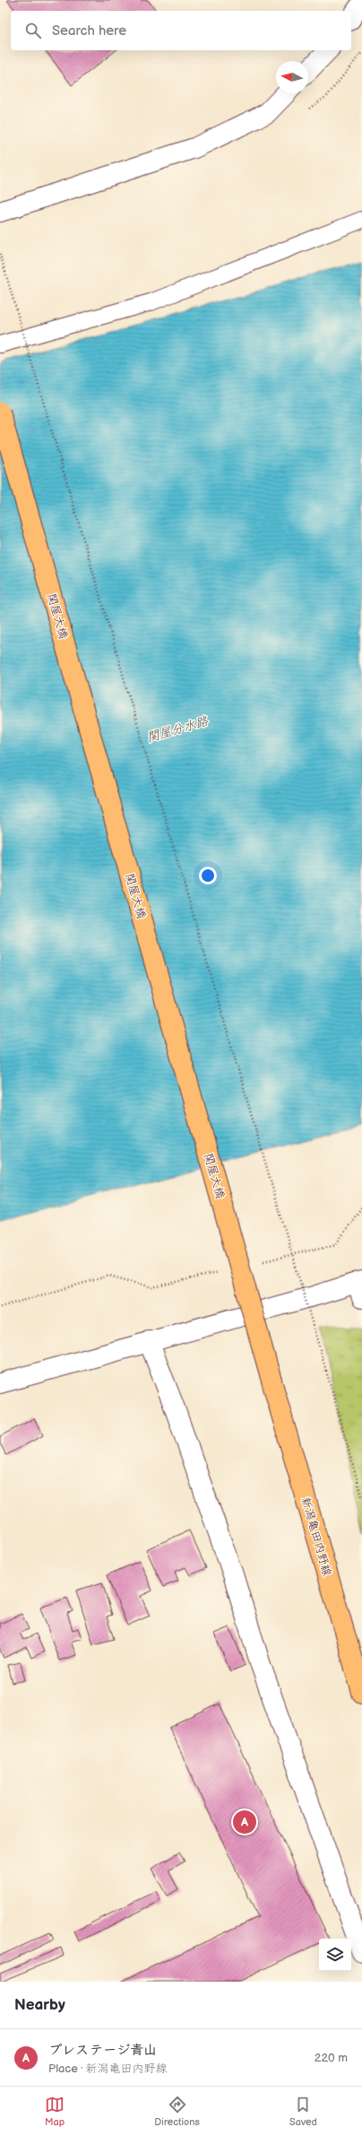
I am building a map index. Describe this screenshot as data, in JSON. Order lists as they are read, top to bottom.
{
  "streets": {
    "main road": ["関屋大橋", "新潟亀田内野線"]
  },
  "crossings": [
    ["関屋大橋", "新潟亀田内野線"]
  ],
  "water": ["関屋分水路"],
  "north": "left",
  "page": {
    "search": "Search here",
    "pins": "A",
    "heading": "Nearby",
    "list": [
      {
        "mark": "A",
        "name": "プレステージ青山",
        "note": "Place · 新潟亀田内野線",
        "value": "220 m"
      }
    ],
    "nav": ["Map", "Directions", "Saved"]
  }
}
